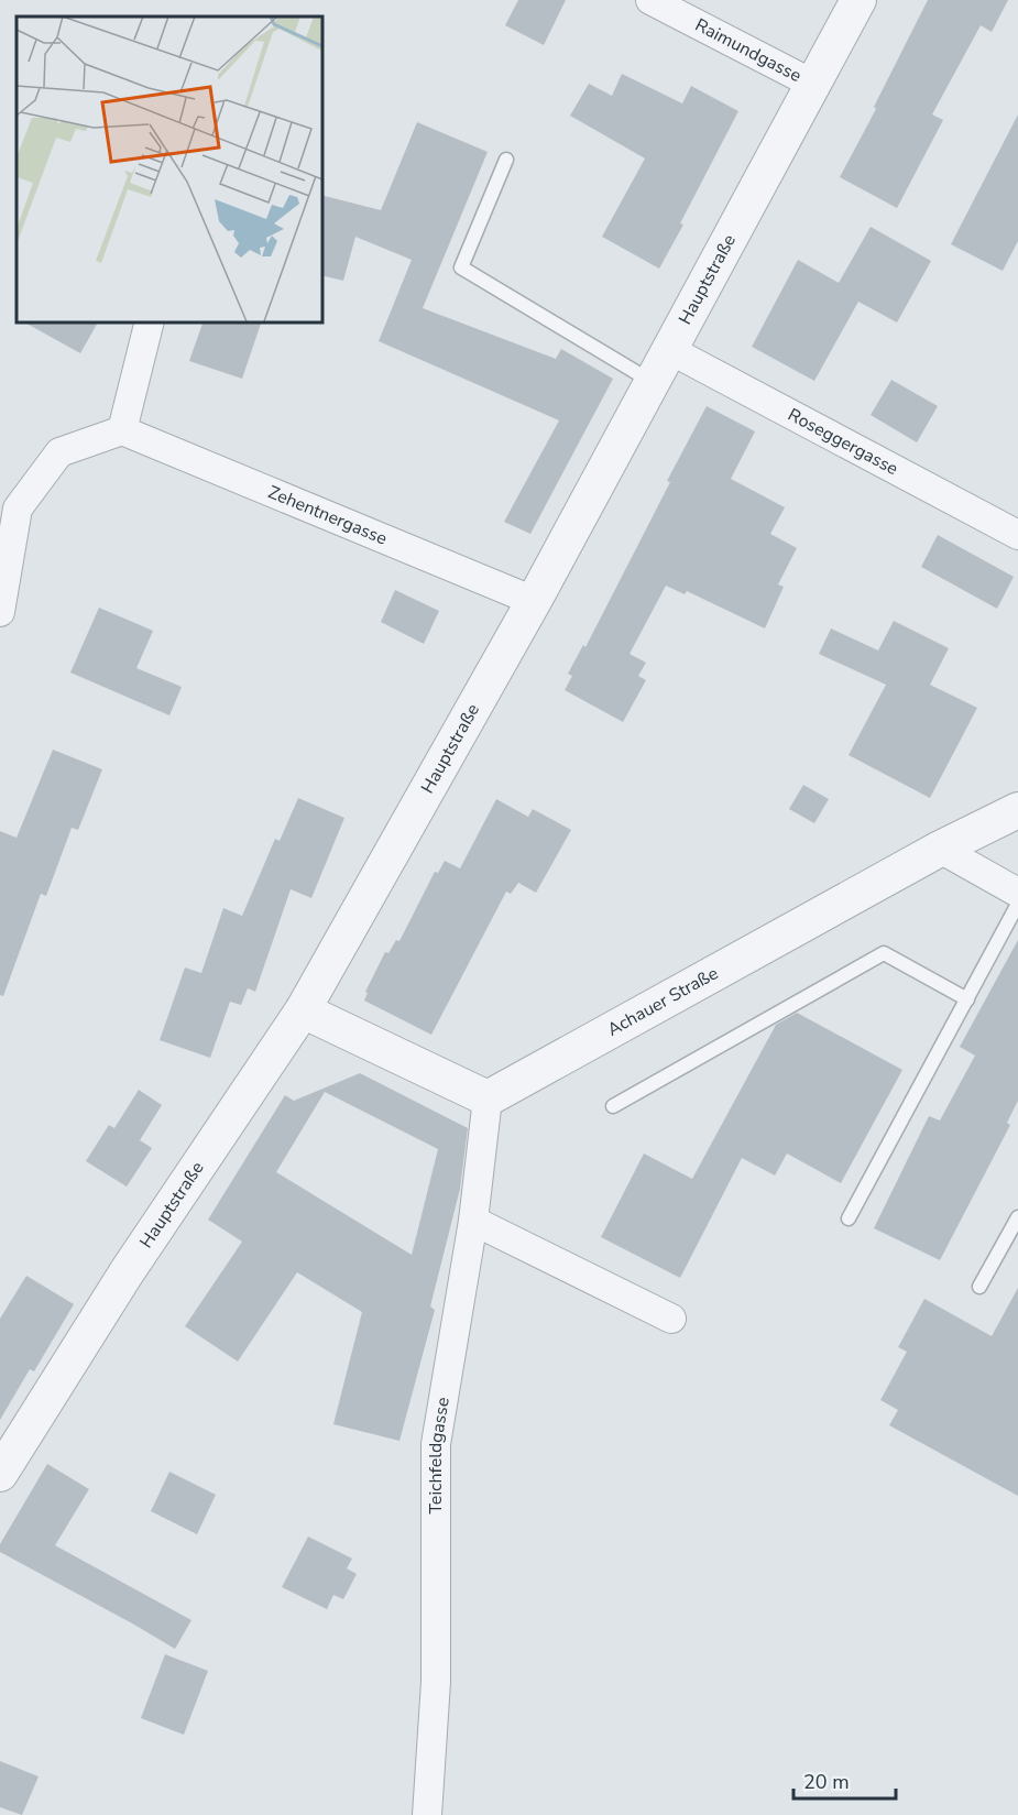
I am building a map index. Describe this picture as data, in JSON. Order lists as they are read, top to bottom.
{
  "streets": {
    "street": [
      "Raimundgasse",
      "Hauptstraße",
      "Roseggergasse",
      "Zehentnergasse",
      "Achauer Straße",
      "Teichfeldgasse"
    ]
  },
  "crossings": [
    ["Raimundgasse", "Hauptstraße"],
    ["Hauptstraße", "Roseggergasse"],
    ["Hauptstraße", "Zehentnergasse"],
    ["Achauer Straße", "Teichfeldgasse"]
  ],
  "scale_bar": "20 m"
}
